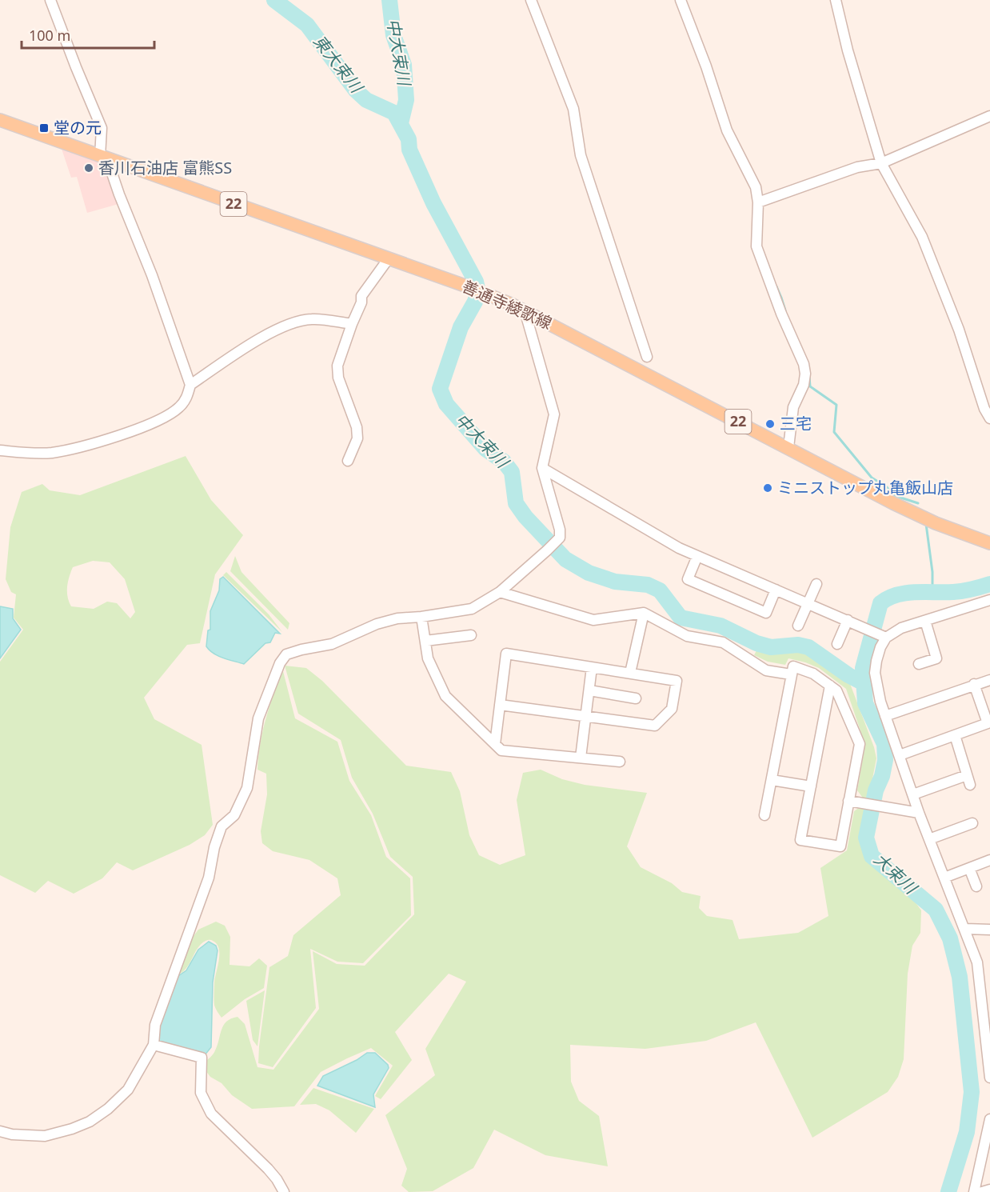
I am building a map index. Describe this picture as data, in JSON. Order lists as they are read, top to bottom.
{
  "streets": {
    "main road": ["22", "善通寺綾歌線"]
  },
  "water": ["中大束川", "東大束川", "大束川"],
  "places": {
    "transit": ["堂の元"],
    "other": ["香川石油店 富熊SS", "三宅", "ミニストップ丸亀飯山店"]
  },
  "scale_bar": "100 m"
}
